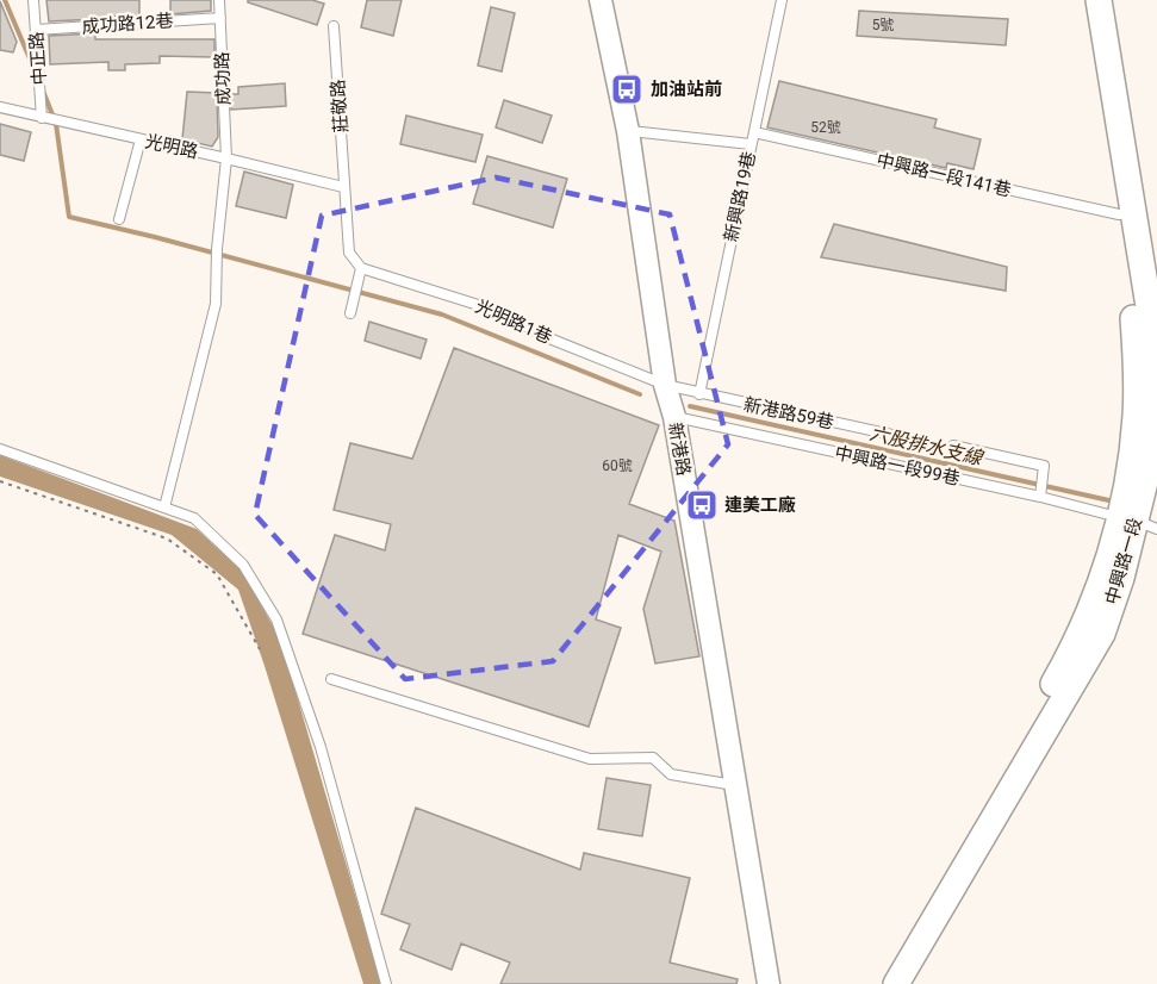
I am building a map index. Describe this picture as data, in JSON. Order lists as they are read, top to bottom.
{
  "streets": {
    "main road": ["中興路一段"],
    "street": ["新港路"],
    "lane": [
      "成功路12巷",
      "中正路",
      "成功路",
      "莊敬路",
      "光明路",
      "中興路一段141巷",
      "新興路19巷",
      "光明路1巷",
      "新港路59巷",
      "中興路一段99巷"
    ]
  },
  "crossings": [
    ["成功路12巷", "中正路"],
    ["成功路12巷", "成功路"],
    ["中正路", "光明路"],
    ["成功路", "光明路"],
    ["莊敬路", "光明路"],
    ["中興路一段141巷", "新興路19巷"],
    ["中興路一段141巷", "中興路一段"],
    ["新興路19巷", "新港路59巷"],
    ["光明路1巷", "新港路59巷"],
    ["光明路1巷", "新港路"],
    ["新港路59巷", "新港路"],
    ["新港路", "中興路一段99巷"],
    ["中興路一段99巷", "中興路一段"]
  ],
  "water": ["六股排水支線"],
  "places": {
    "bus stop": ["加油站前", "連美工廠"]
  },
  "house_numbers": ["5號", "52號", "60號"]
}
